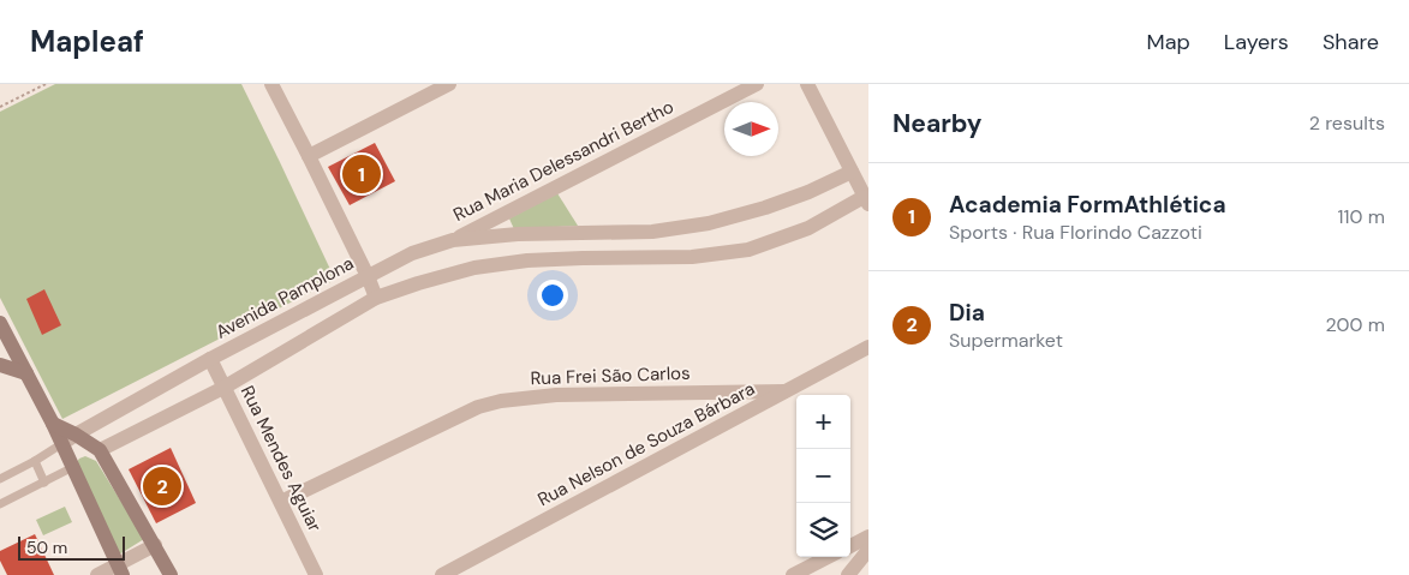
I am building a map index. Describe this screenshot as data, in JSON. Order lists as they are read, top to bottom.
{
  "streets": {
    "street": [
      "Rua Maria Delessandri Bertho",
      "Avenida Pamplona",
      "Rua Frei São Carlos",
      "Rua Nelson de Souza Bárbara",
      "Rua Mendes Aguiar"
    ]
  },
  "crossings": [
    ["Rua Maria Delessandri Bertho", "Avenida Pamplona"],
    ["Avenida Pamplona", "Rua Mendes Aguiar"],
    ["Rua Frei São Carlos", "Rua Nelson de Souza Bárbara"],
    ["Rua Frei São Carlos", "Rua Mendes Aguiar"]
  ],
  "scale_bar": "50 m",
  "north": "right",
  "page": {
    "header": "Mapleaf",
    "nav": ["Map", "Layers", "Share"],
    "heading": ["Nearby", "2 results"],
    "pins": ["1", "2"],
    "list": [
      {
        "mark": "1",
        "name": "Academia FormAthlética",
        "note": "Sports · Rua Florindo Cazzoti",
        "value": "110 m"
      },
      {
        "mark": "2",
        "name": "Dia",
        "note": "Supermarket",
        "value": "200 m"
      }
    ],
    "map_buttons": ["+", "−"],
    "scale": "50 m"
  }
}
